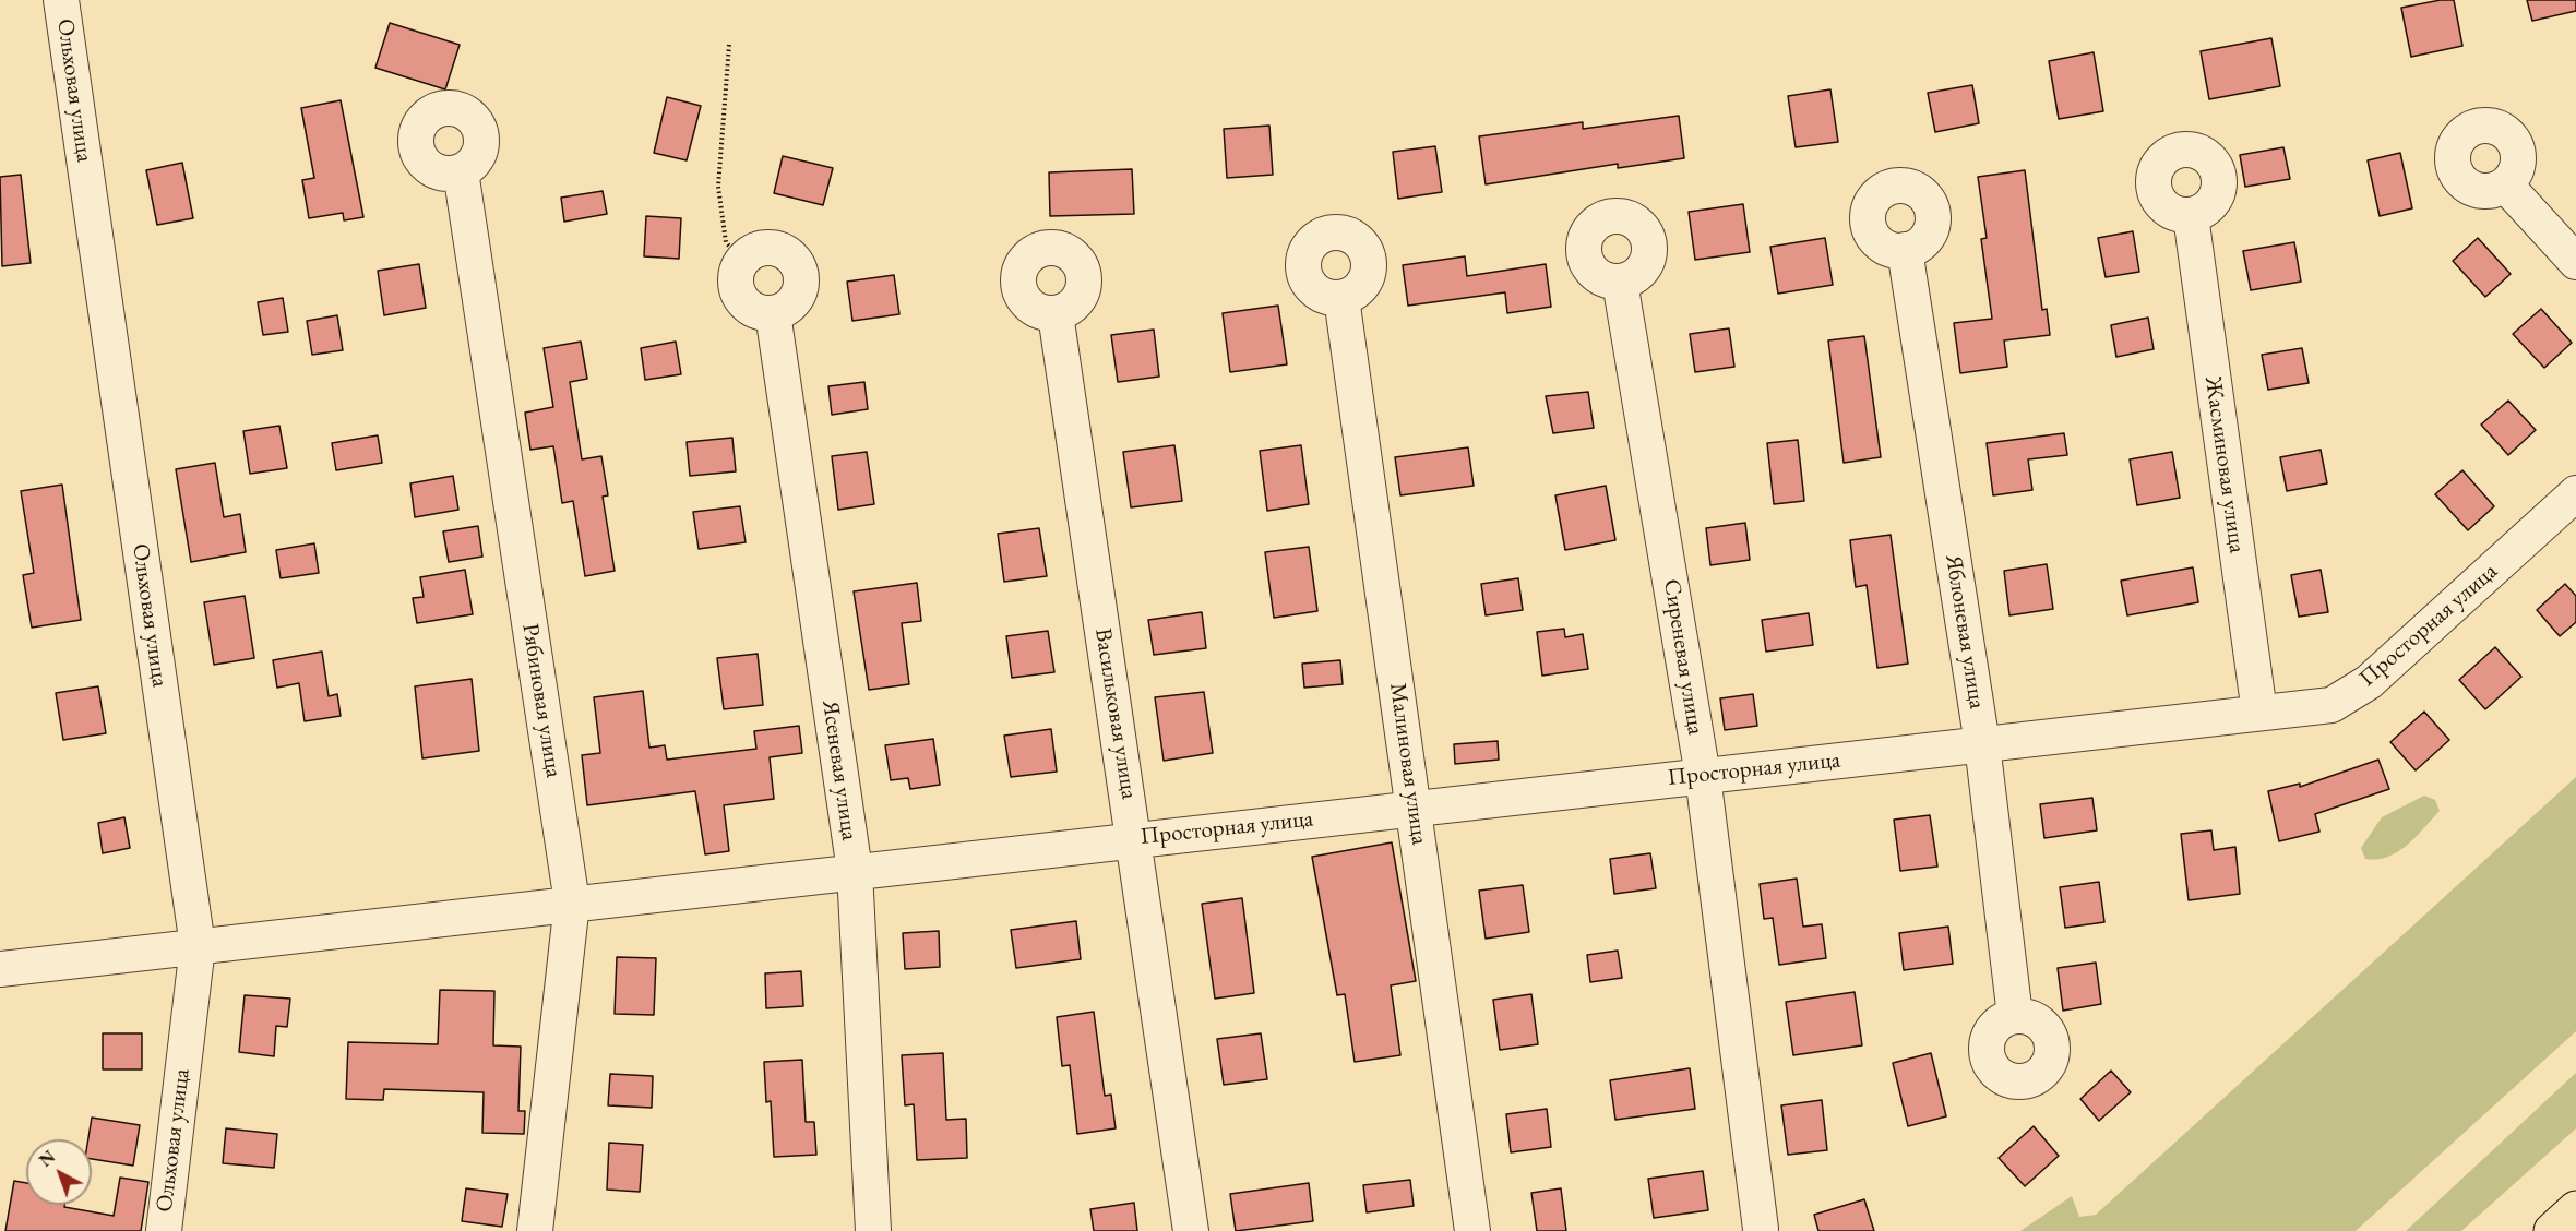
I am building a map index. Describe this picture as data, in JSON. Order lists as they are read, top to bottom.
{
  "streets": {
    "street": [
      "Ольховая улица",
      "Жасминовая улица",
      "Просторная улица",
      "Яблоневая улица",
      "Сиреневая улица",
      "Рябиновая улица",
      "Васильковая улица",
      "Малиновая улица",
      "Ясеневая улица"
    ]
  },
  "crossings": [
    ["Ольховая улица", "Просторная улица"],
    ["Жасминовая улица", "Просторная улица"],
    ["Просторная улица", "Яблоневая улица"],
    ["Просторная улица", "Сиреневая улица"],
    ["Просторная улица", "Рябиновая улица"],
    ["Просторная улица", "Васильковая улица"],
    ["Просторная улица", "Малиновая улица"],
    ["Просторная улица", "Ясеневая улица"]
  ],
  "north": "top left"
}
